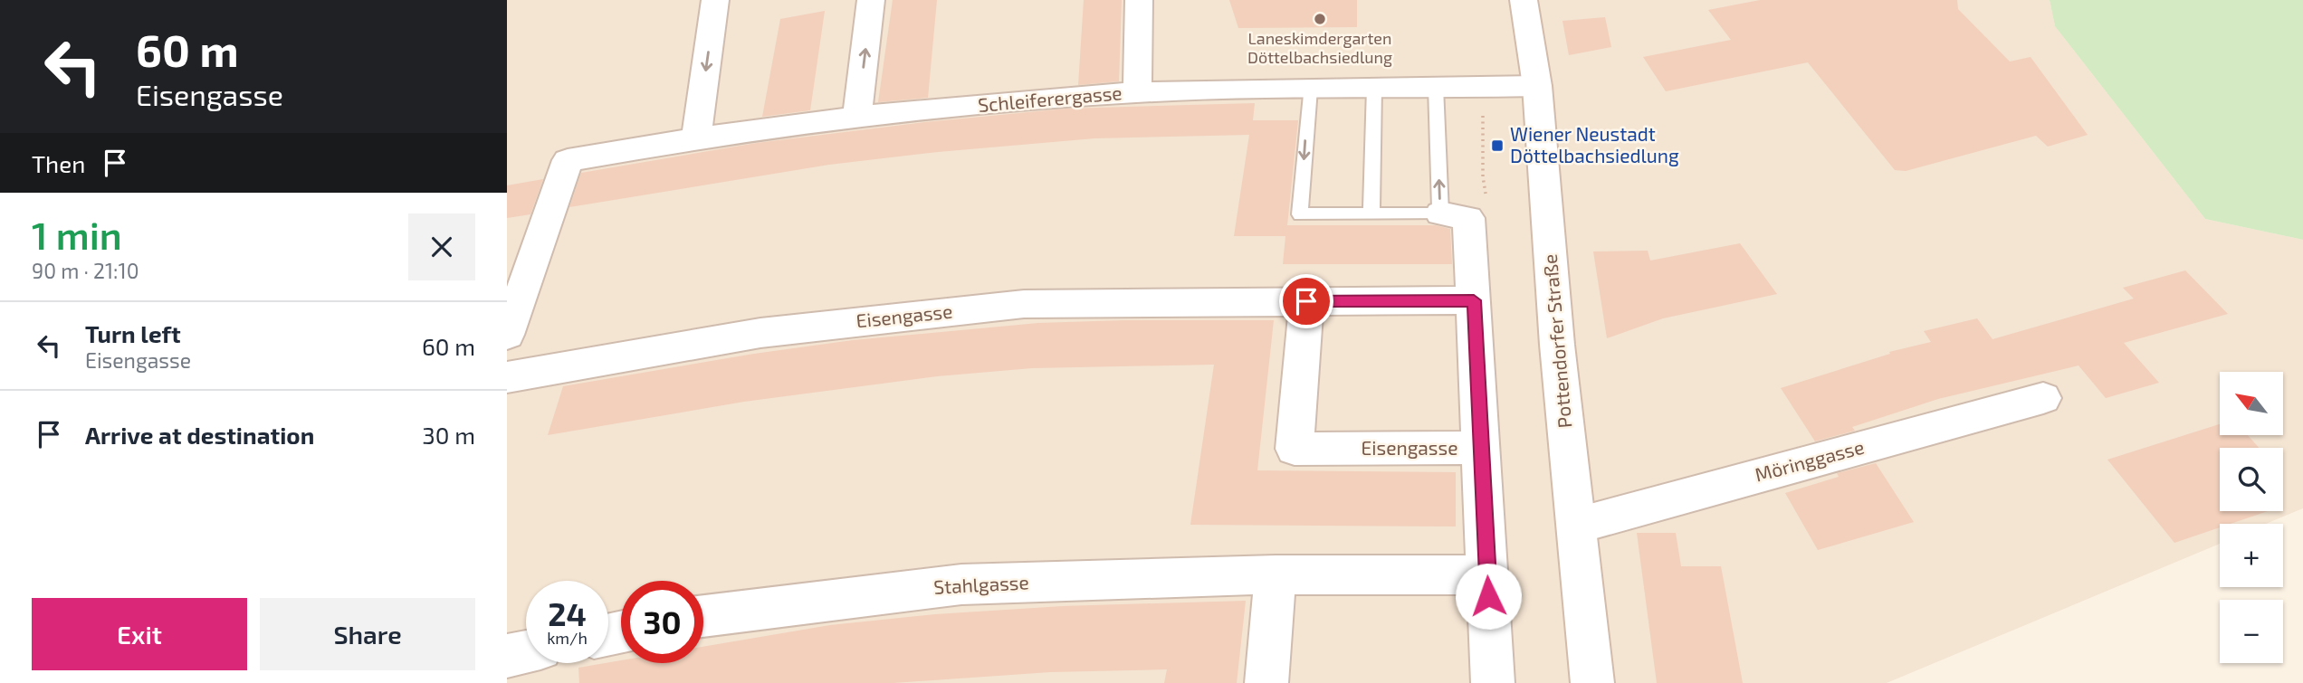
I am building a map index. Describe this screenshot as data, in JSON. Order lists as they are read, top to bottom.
{
  "streets": {
    "street": [
      "Schleiferergasse",
      "Eisengasse",
      "Pottendorfer Straße",
      "Möringgasse",
      "Stahlgasse"
    ]
  },
  "crossings": [
    ["Schleiferergasse", "Pottendorfer Straße"],
    ["Pottendorfer Straße", "Möringgasse"]
  ],
  "places": {
    "other": ["Laneskimdergarten Döttelbachsiedlung"],
    "transit": ["Wiener Neustadt Döttelbachsiedlung"]
  },
  "north": "top left",
  "page": {
    "turn": ["60 m", "Eisengasse"],
    "then": "Then",
    "heading": ["1 min", "90 m · 21:10"],
    "list": [
      {
        "name": "Turn left",
        "note": "Eisengasse",
        "value": "60 m"
      },
      {
        "name": "Arrive at destination",
        "value": "30 m"
      }
    ],
    "map_buttons": ["+", "−"],
    "speed": "24 km/h",
    "limit": "30",
    "buttons": ["Exit", "Share"]
  }
}
